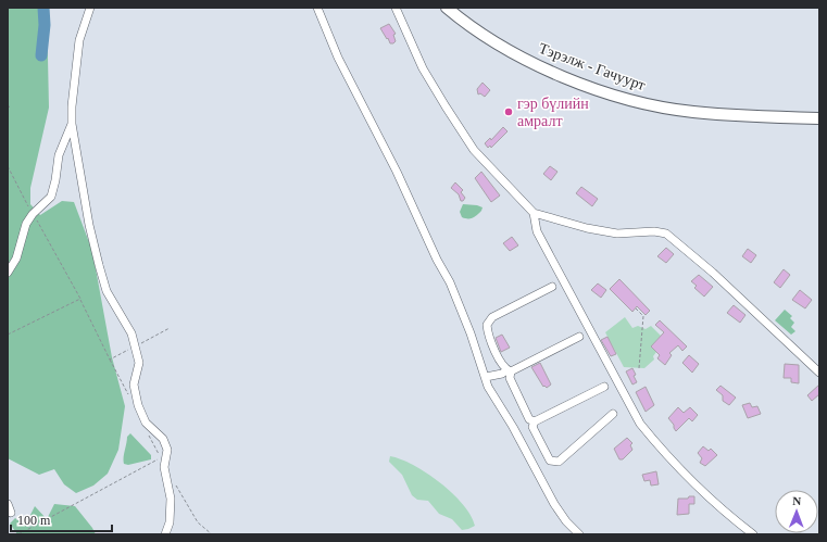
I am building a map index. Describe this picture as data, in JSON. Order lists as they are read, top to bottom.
{
  "streets": {
    "main road": ["Тэрэлж - Гачуурт"]
  },
  "places": ["гэр бүлийн амралт"],
  "scale_bar": "100 m",
  "north": "top"
}
